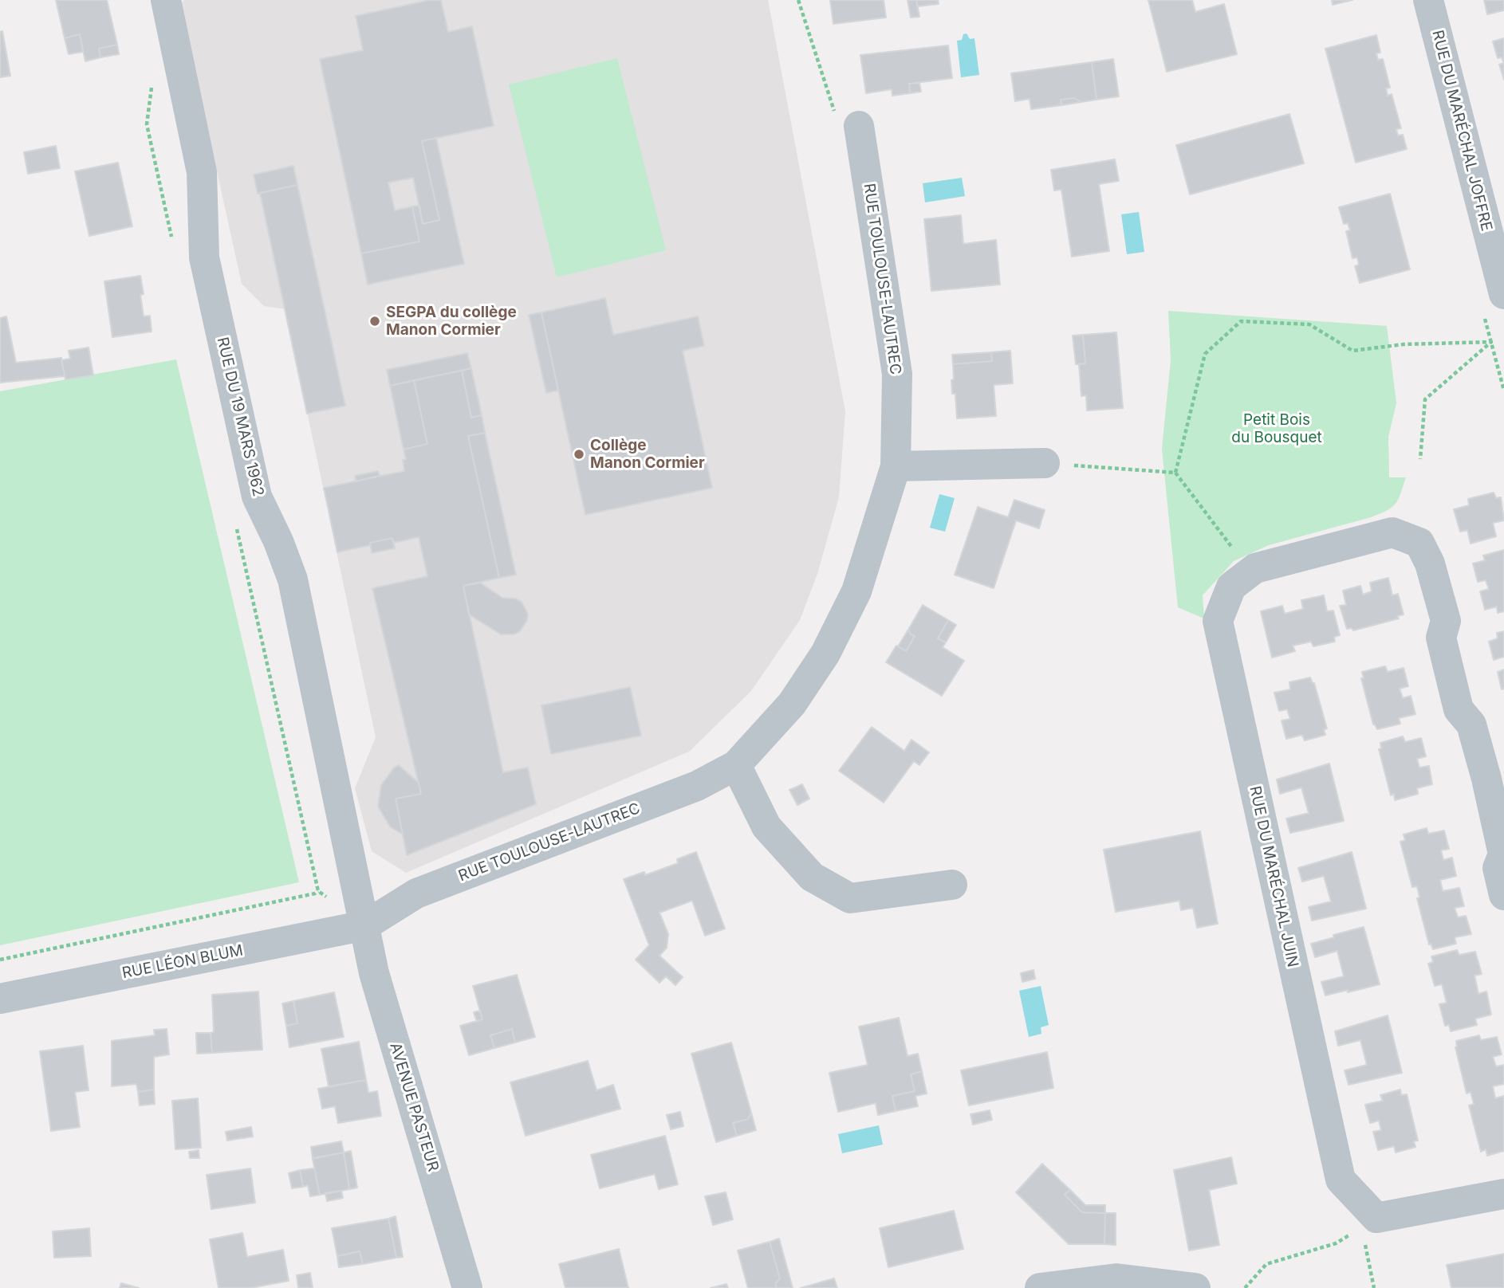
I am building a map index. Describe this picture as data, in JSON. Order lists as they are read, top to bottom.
{
  "streets": {
    "street": [
      "RUE DU MARÉCHAL JOFFRE",
      "RUE TOULOUSE-LAUTREC",
      "RUE DU 19 MARS 1962",
      "RUE DU MARÉCHAL JUIN",
      "RUE LÉON BLUM",
      "AVENUE PASTEUR"
    ]
  },
  "crossings": [
    ["RUE TOULOUSE-LAUTREC", "RUE DU 19 MARS 1962"],
    ["RUE TOULOUSE-LAUTREC", "RUE LÉON BLUM"],
    ["RUE TOULOUSE-LAUTREC", "AVENUE PASTEUR"],
    ["RUE DU 19 MARS 1962", "RUE LÉON BLUM"],
    ["RUE DU 19 MARS 1962", "AVENUE PASTEUR"],
    ["RUE LÉON BLUM", "AVENUE PASTEUR"]
  ],
  "parks": ["Petit Bois du Bousquet"],
  "places": ["SEGPA du collège Manon Cormier", "Collège Manon Cormier"]
}
